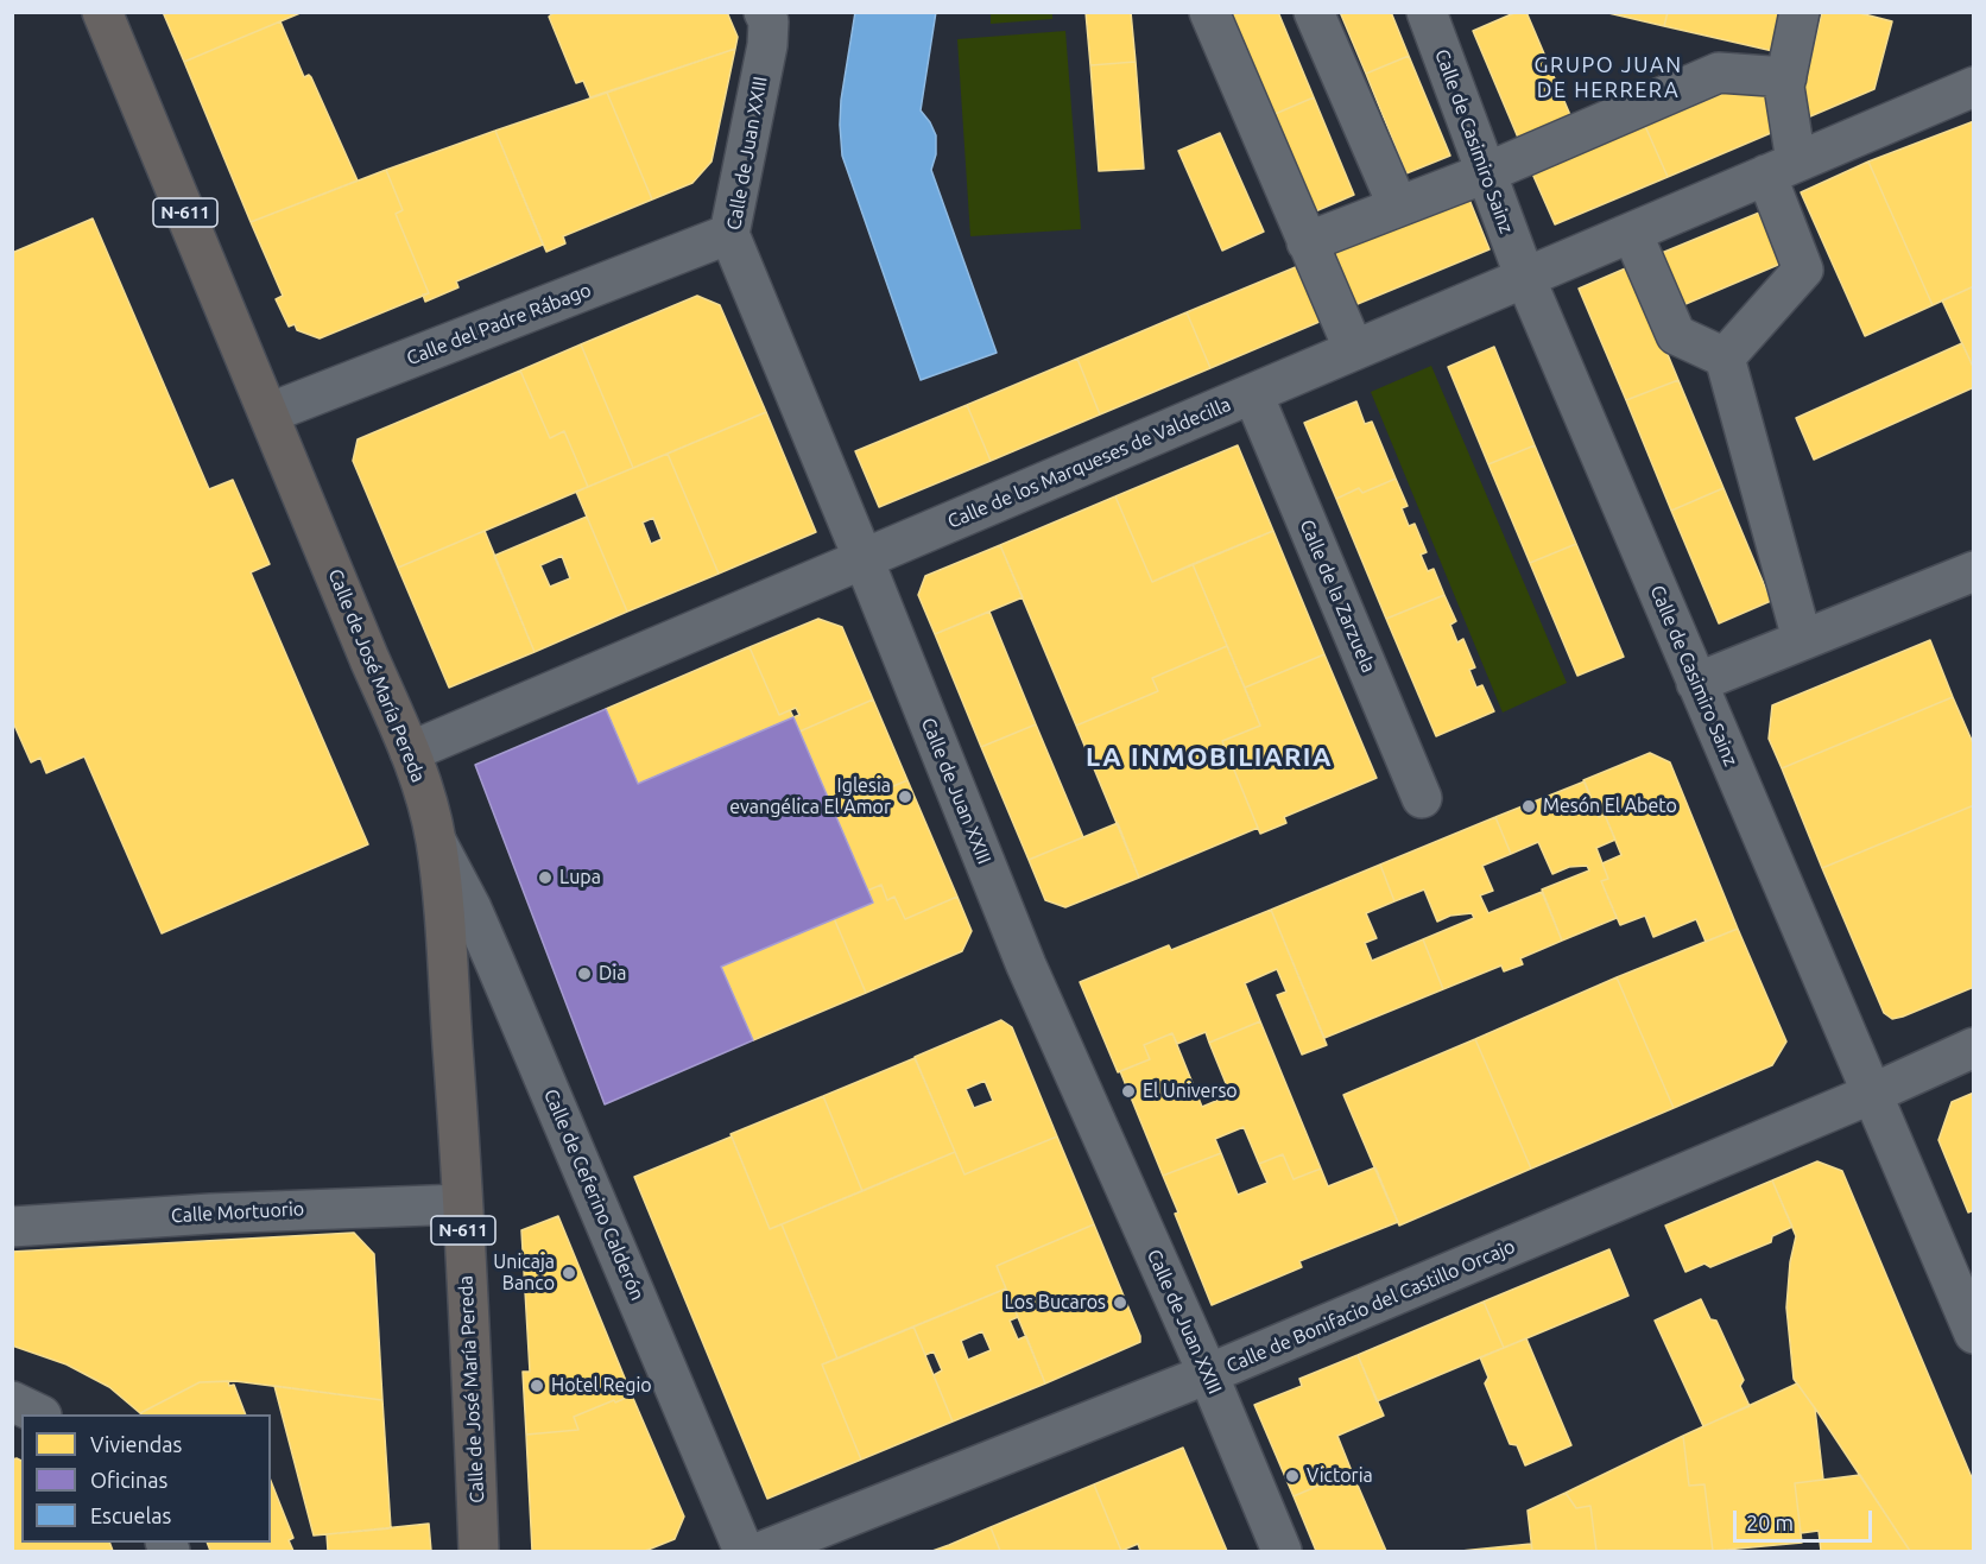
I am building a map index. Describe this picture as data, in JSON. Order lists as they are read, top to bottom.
{
  "streets": {
    "highway": ["N-611", "Calle de José María Pereda"],
    "street": [
      "Calle de Casimiro Sainz",
      "Calle de Juan XXIII",
      "Calle del Padre Rábago",
      "Calle de los Marqueses de Valdecilla",
      "Calle de la Zarzuela",
      "Calle de Ceferino Calderón",
      "Calle Mortuorio",
      "Calle de Bonifacio del Castillo Orcajo"
    ]
  },
  "crossings": [
    ["Calle de Casimiro Sainz", "Calle de los Marqueses de Valdecilla"],
    ["Calle de Casimiro Sainz", "Calle de Bonifacio del Castillo Orcajo"],
    ["Calle de Juan XXIII", "Calle del Padre Rábago"],
    ["Calle de Juan XXIII", "Calle de los Marqueses de Valdecilla"],
    ["Calle de Juan XXIII", "Calle de Bonifacio del Castillo Orcajo"],
    ["Calle del Padre Rábago", "Calle de José María Pereda"],
    ["Calle de los Marqueses de Valdecilla", "Calle de la Zarzuela"],
    ["Calle de los Marqueses de Valdecilla", "Calle de José María Pereda"],
    ["Calle de José María Pereda", "Calle de Ceferino Calderón"],
    ["Calle de José María Pereda", "Calle Mortuorio"]
  ],
  "districts": ["GRUPO JUAN DE HERRERA", "LA INMOBILIARIA"],
  "places": [
    "Iglesia evangélica El Amor",
    "Mesón El Abeto",
    "Lupa",
    "Dia",
    "El Universo",
    "Unicaja Banco",
    "Los Bucaros",
    "Hotel Regio",
    "Victoria"
  ],
  "legend": ["Viviendas", "Oficinas", "Escuelas"],
  "scale_bar": "20 m"
}
